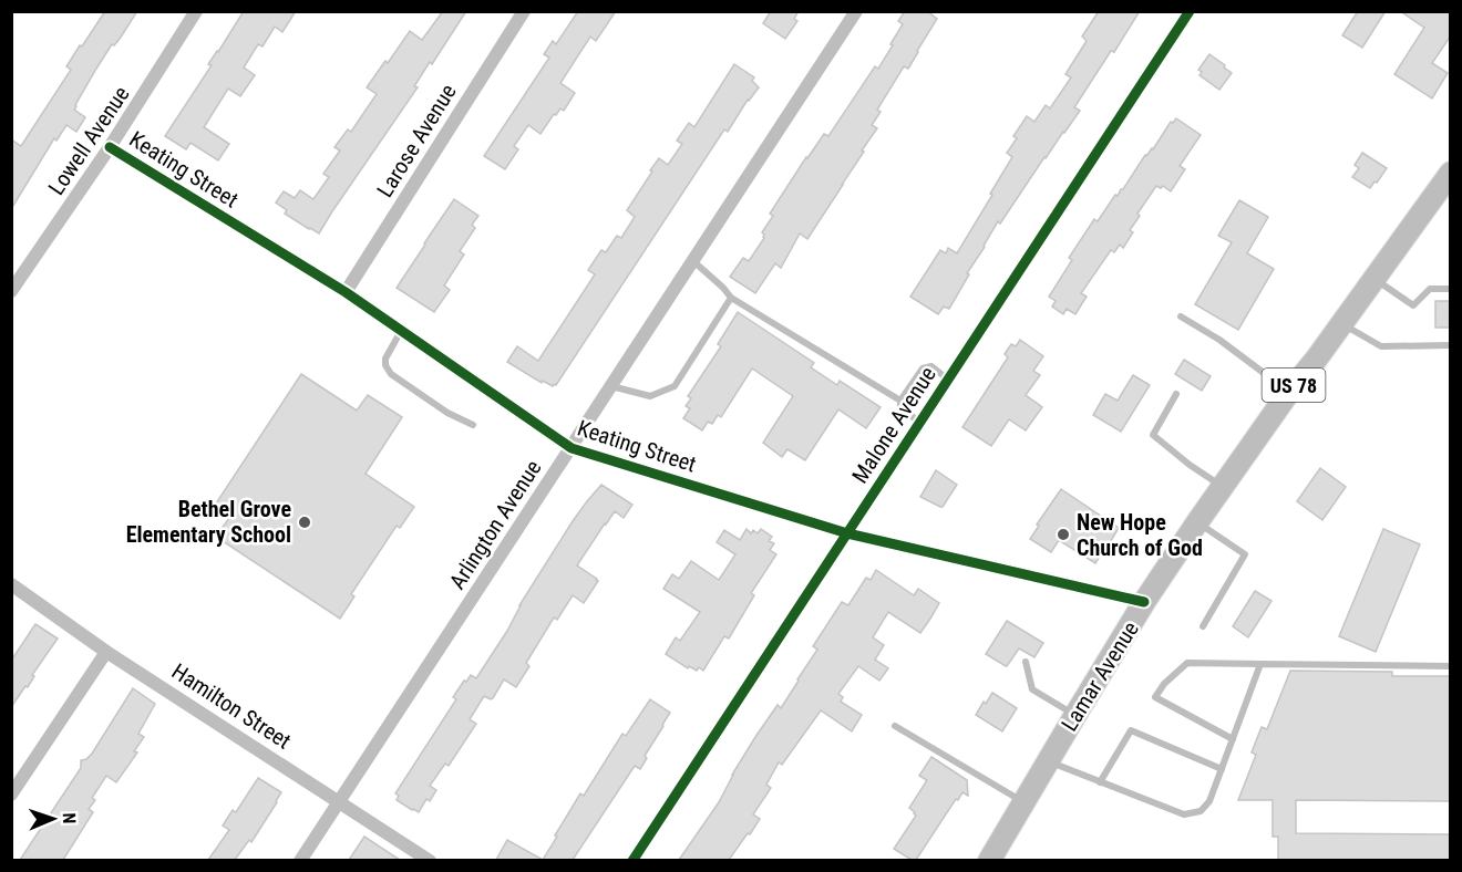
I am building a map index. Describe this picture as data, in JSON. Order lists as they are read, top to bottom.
{
  "streets": {
    "main road": ["US 78", "Lamar Avenue"],
    "street": [
      "Lowell Avenue",
      "Larose Avenue",
      "Keating Street",
      "Malone Avenue",
      "Arlington Avenue",
      "Hamilton Street"
    ]
  },
  "crossings": [
    ["Lowell Avenue", "Keating Street"],
    ["Larose Avenue", "Keating Street"],
    ["Keating Street", "Malone Avenue"],
    ["Keating Street", "Arlington Avenue"],
    ["Keating Street", "Lamar Avenue"],
    ["Arlington Avenue", "Hamilton Street"]
  ],
  "places": ["Bethel Grove Elementary School", "New Hope Church of God"],
  "north": "right"
}
